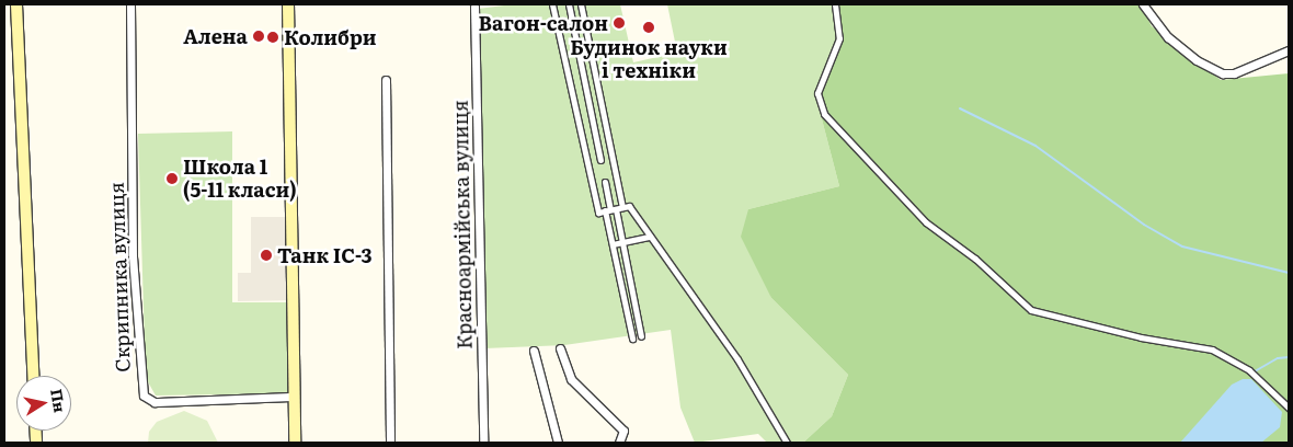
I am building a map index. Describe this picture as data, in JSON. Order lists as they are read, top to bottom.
{
  "streets": {
    "street": ["Красноармійська вулиця", "Скрипника вулиця"]
  },
  "places": [
    "Вагон-салон",
    "Будинок науки і техніки",
    "Алена",
    "Колибри",
    "Школа 1 (5-11 класи)",
    "Танк ІС-3"
  ],
  "north": "right"
}
